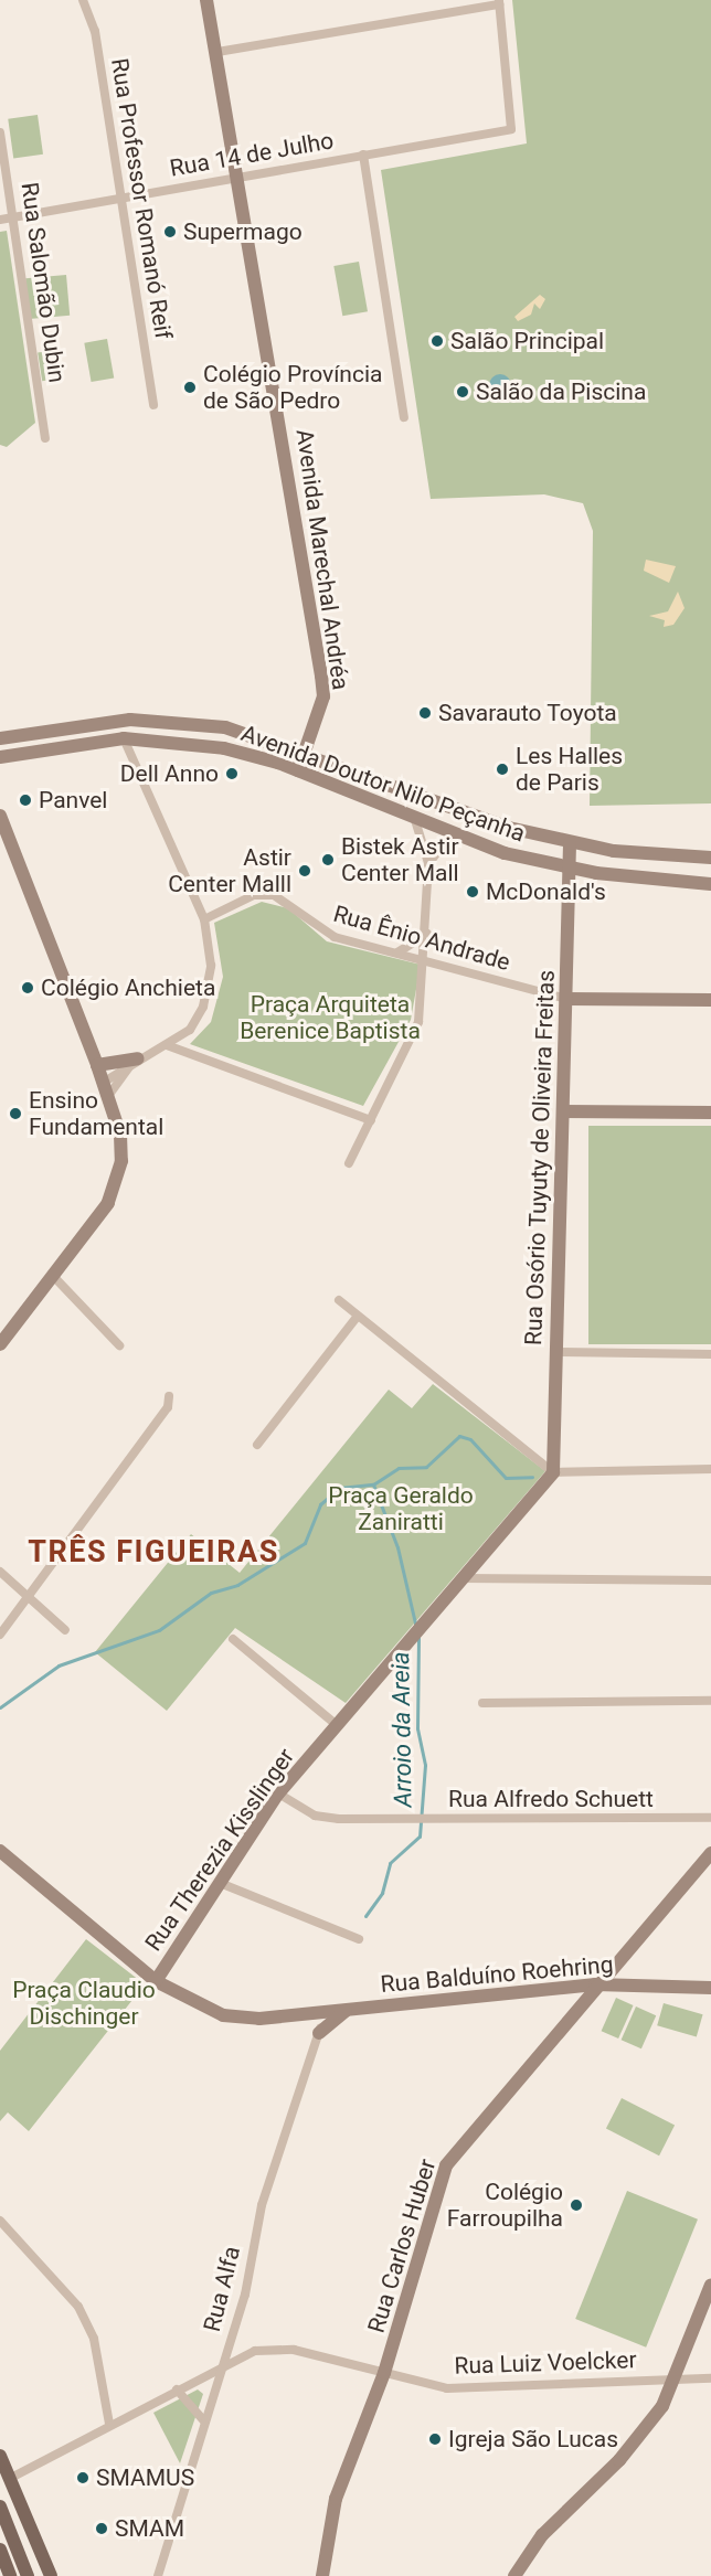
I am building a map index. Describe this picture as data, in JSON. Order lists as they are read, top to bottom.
{
  "streets": {
    "street": [
      "Rua 14 de Julho",
      "Rua Professor Romanó Reif",
      "Rua Salomão Dubin",
      "Avenida Marechal Andréa",
      "Avenida Doutor Nilo Peçanha",
      "Rua Ênio Andrade",
      "Rua Osório Tuyuty de Oliveira Freitas",
      "Rua Alfredo Schuett",
      "Rua Therezia Kisslinger",
      "Rua Balduíno Roehring",
      "Rua Carlos Huber",
      "Rua Alfa",
      "Rua Luiz Voelcker"
    ]
  },
  "crossings": [
    ["Rua 14 de Julho", "Rua Professor Romanó Reif"],
    ["Rua 14 de Julho", "Rua Salomão Dubin"],
    ["Rua 14 de Julho", "Avenida Marechal Andréa"],
    ["Avenida Marechal Andréa", "Avenida Doutor Nilo Peçanha"],
    ["Avenida Doutor Nilo Peçanha", "Rua Osório Tuyuty de Oliveira Freitas"],
    ["Rua Ênio Andrade", "Rua Osório Tuyuty de Oliveira Freitas"],
    ["Rua Osório Tuyuty de Oliveira Freitas", "Rua Therezia Kisslinger"],
    ["Rua Alfredo Schuett", "Rua Therezia Kisslinger"],
    ["Rua Therezia Kisslinger", "Rua Balduíno Roehring"],
    ["Rua Balduíno Roehring", "Rua Carlos Huber"],
    ["Rua Balduíno Roehring", "Rua Alfa"],
    ["Rua Carlos Huber", "Rua Luiz Voelcker"],
    ["Rua Alfa", "Rua Luiz Voelcker"]
  ],
  "districts": ["TRÊS FIGUEIRAS"],
  "water": ["Arroio da Areia"],
  "parks": ["Praça Arquiteta Berenice Baptista", "Praça Geraldo Zaniratti", "Praça Claudio Dischinger"],
  "places": [
    "Supermago",
    "Salão Principal",
    "Colégio Província de São Pedro",
    "Salão da Piscina",
    "Savarauto Toyota",
    "Les Halles de Paris",
    "Dell Anno",
    "Panvel",
    "Bistek Astir Center Mall",
    "Astir Center Malll",
    "McDonald's",
    "Colégio Anchieta",
    "Ensino Fundamental",
    "Colégio Farroupilha",
    "Igreja São Lucas",
    "SMAMUS",
    "SMAM"
  ]
}
